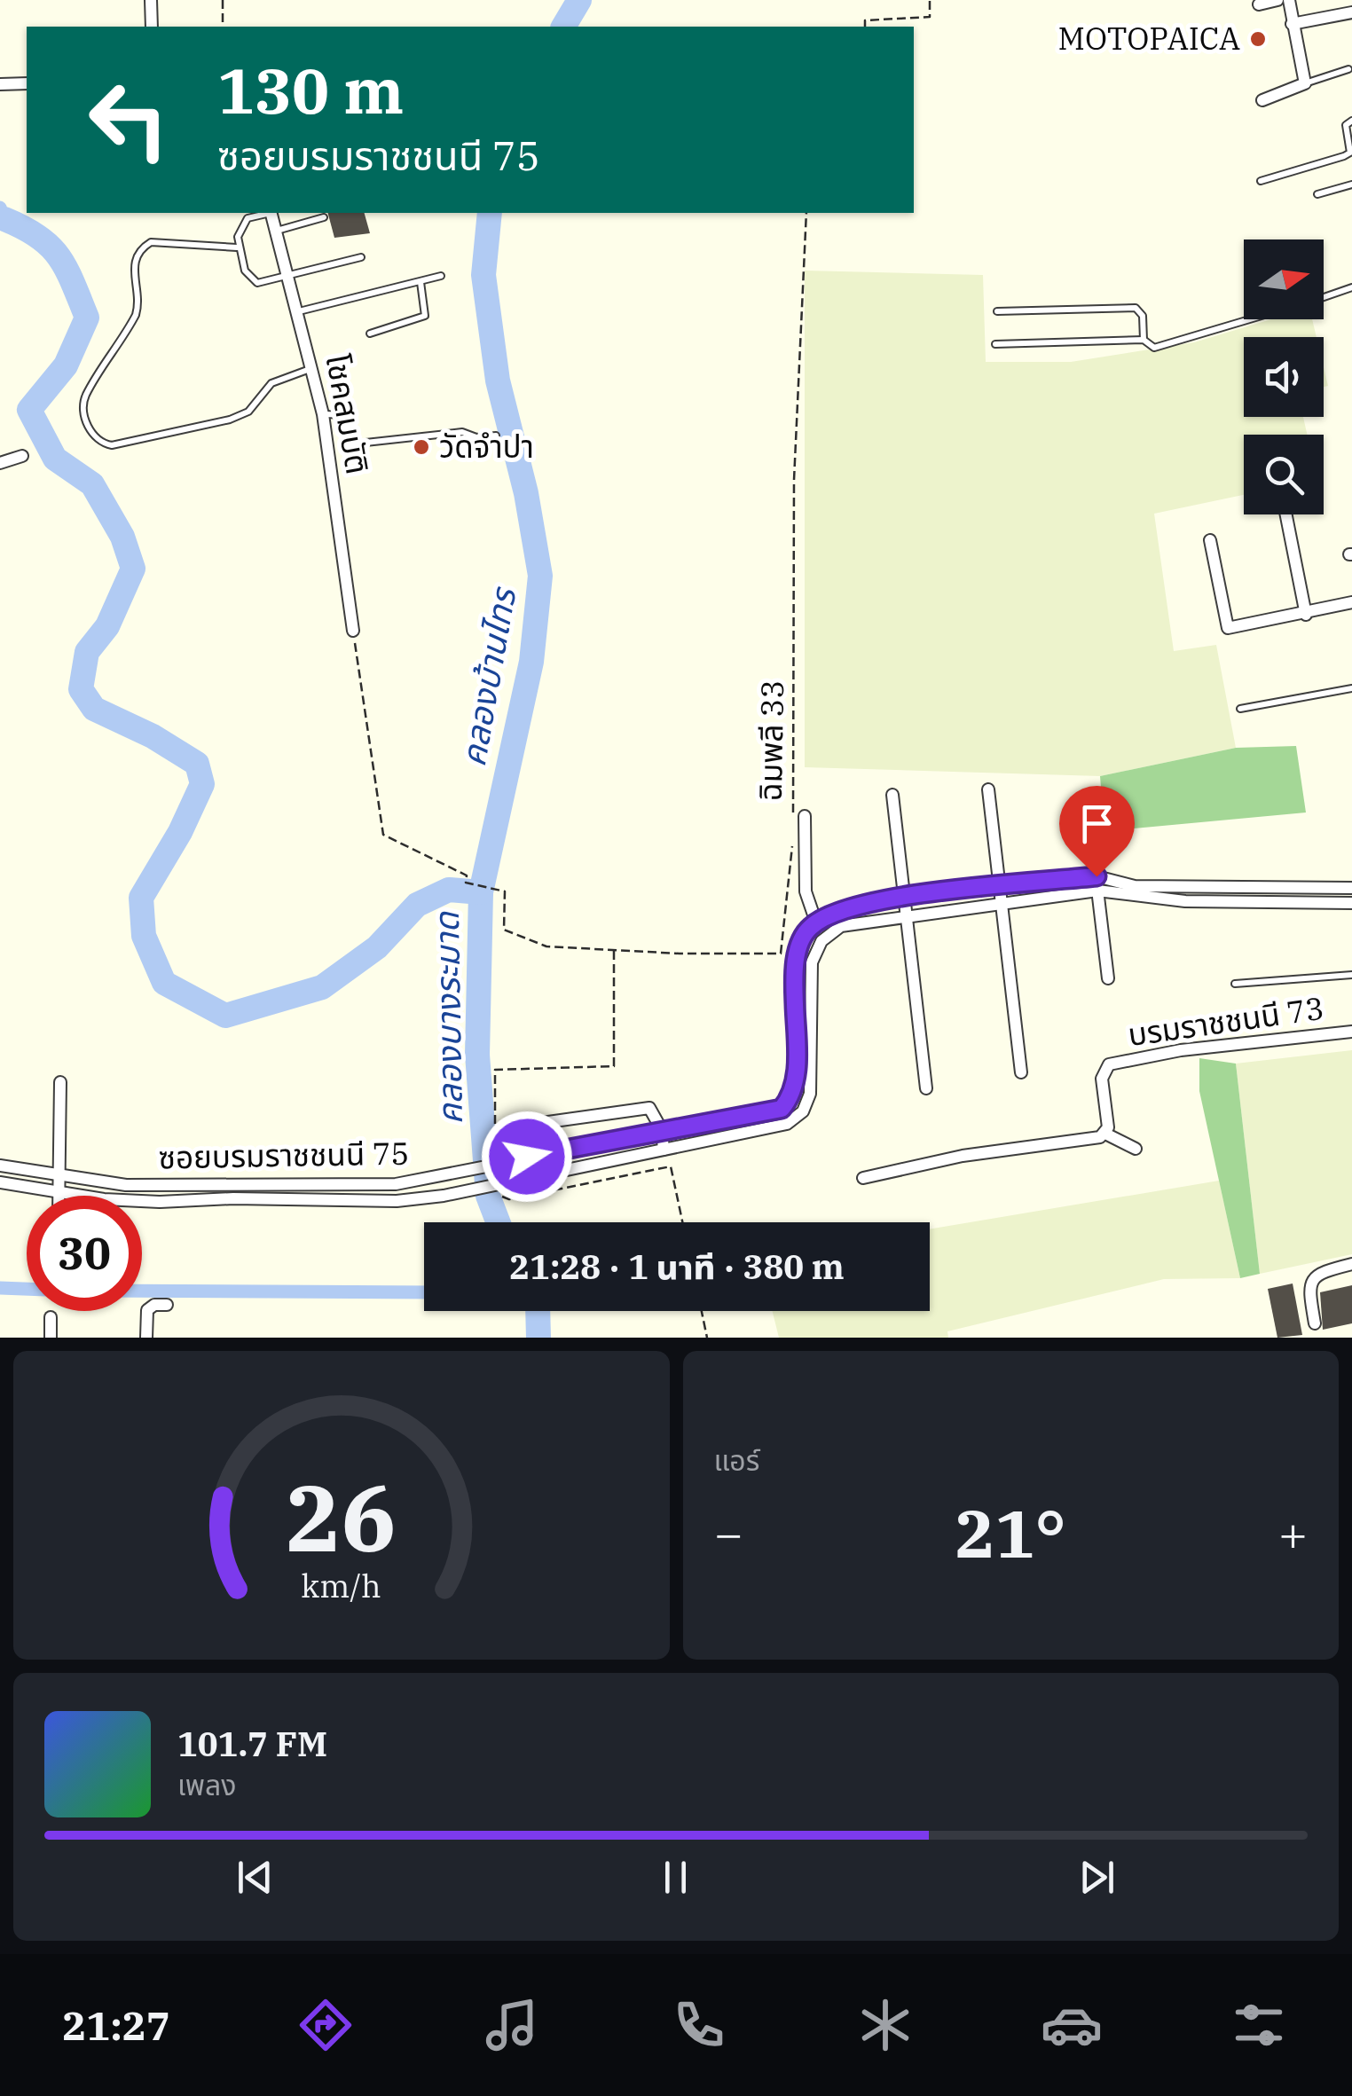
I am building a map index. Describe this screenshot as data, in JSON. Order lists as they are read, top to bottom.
{
  "streets": {
    "street": ["โชคสมบัติ", "บรมราชชนนี 73", "ซอยบรมราชชนนี 75"],
    "path": ["ฉิมพลี 33"]
  },
  "crossings": [
    ["โชคสมบัติ", "ฉิมพลี 33"]
  ],
  "water": ["คลองบ้านไทร", "คลองบางระมาด"],
  "places": ["MOTOPAICA", "วัดจำปา"],
  "north": "right",
  "page": {
    "turn": ["130 m", "ซอยบรมราชชนนี 75"],
    "limit": "30",
    "trip": "21:28 · 1 นาที · 380 m",
    "tile": "แอร์",
    "heat": ["−", "21°", "+"],
    "song": ["101.7 FM", "เพลง"],
    "tabs": "21:27",
    "gauge": ["26", "km/h"]
  }
}
